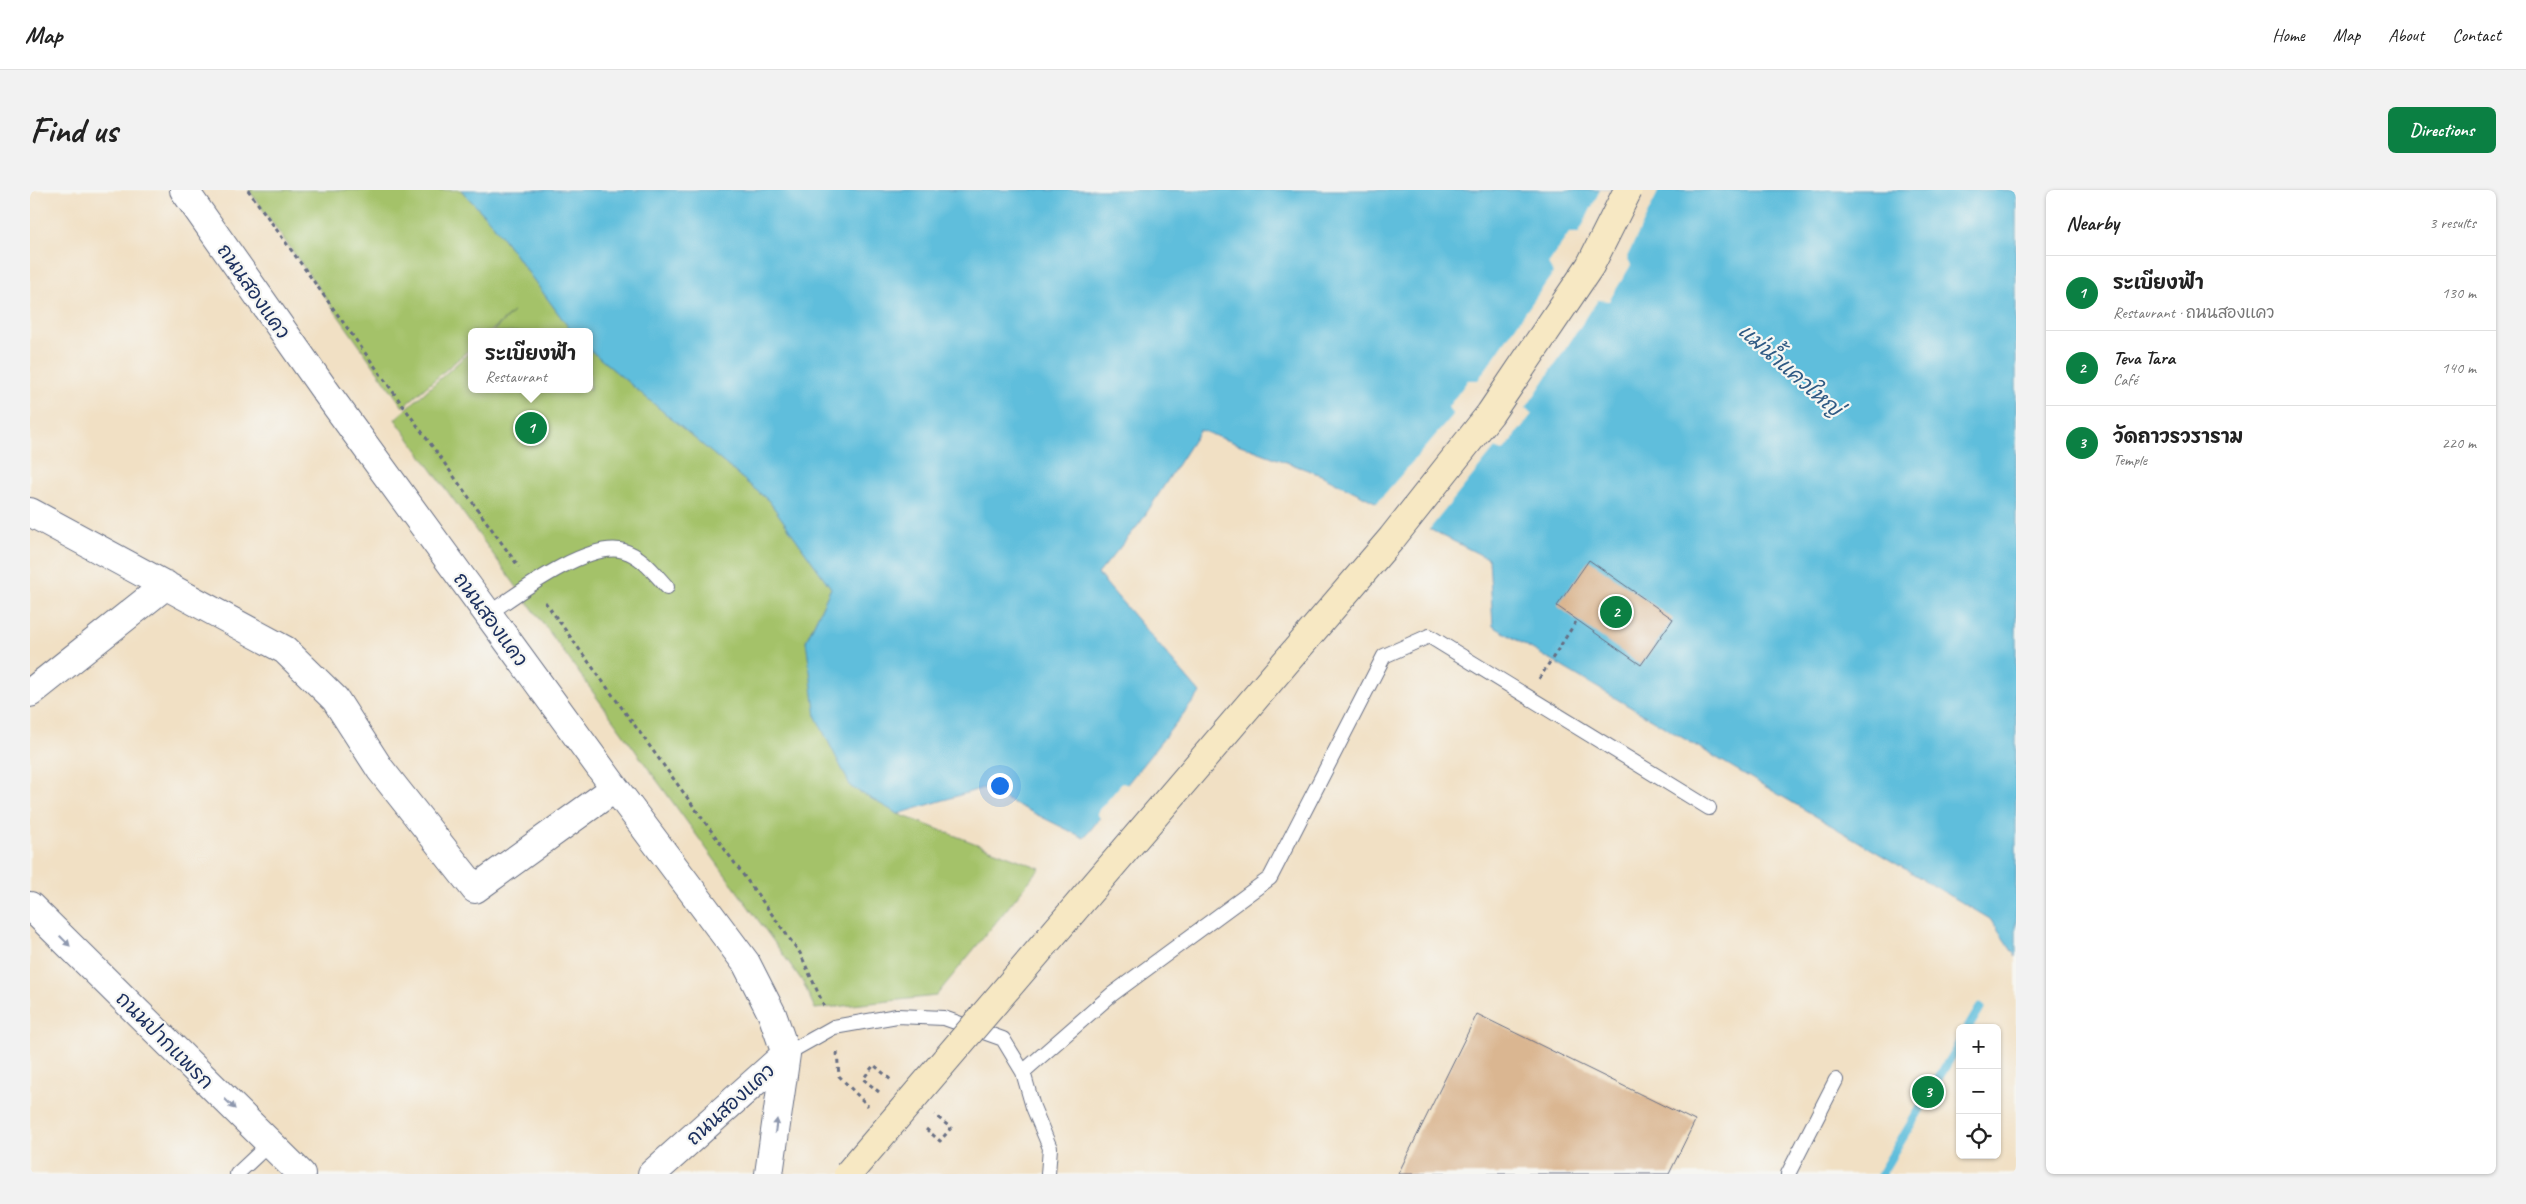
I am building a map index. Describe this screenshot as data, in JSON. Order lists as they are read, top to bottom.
{
  "streets": {
    "street": ["ถนนสองแคว", "ถนนปากแพรก"]
  },
  "one_way": ["ถนนปากแพรก"],
  "water": ["แม่น้ำแควใหญ่"],
  "page": {
    "header": "Map",
    "nav": [
      "Home",
      "Map",
      "About",
      "Contact"
    ],
    "buttons": "Directions",
    "title": "Find us",
    "heading": ["Nearby", "3 results"],
    "list": [
      {
        "mark": "1",
        "name": "ระเบียงฟ้า",
        "note": "Restaurant · ถนนสองแคว",
        "value": "130 m"
      },
      {
        "mark": "2",
        "name": "Teva Tara",
        "note": "Café",
        "value": "140 m"
      },
      {
        "mark": "3",
        "name": "วัดถาวรวราราม",
        "note": "Temple",
        "value": "220 m"
      }
    ],
    "popup": ["ระเบียงฟ้า", "Restaurant"],
    "pins": ["1", "2", "3"],
    "map_buttons": ["+", "−"]
  }
}
